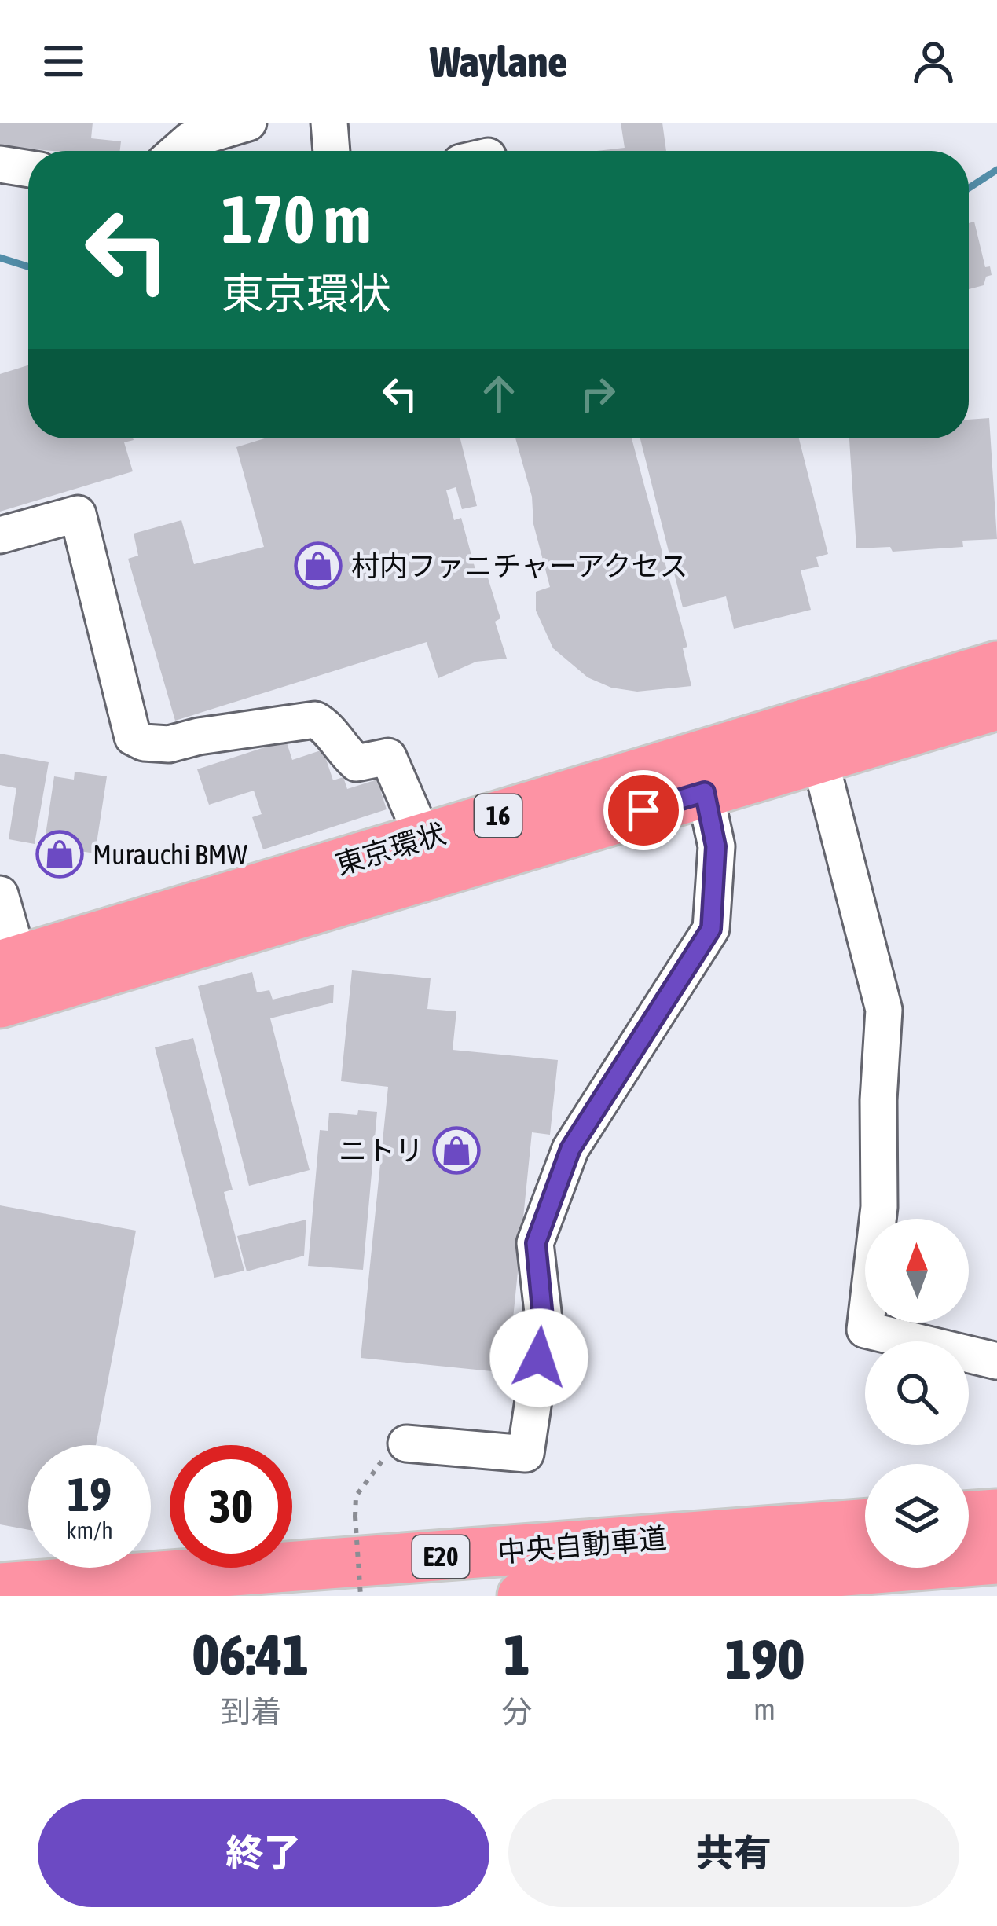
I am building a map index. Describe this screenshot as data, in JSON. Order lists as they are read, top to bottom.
{
  "streets": {
    "highway": [
      "16",
      "東京環状",
      "中央自動車道",
      "E20"
    ]
  },
  "places": {
    "shop": ["村内ファニチャーアクセス", "Murauchi BMW", "ニトリ"]
  },
  "north": "top",
  "page": {
    "header": "Waylane",
    "turn": ["170 m", "東京環状"],
    "speed": "19 km/h",
    "limit": "30",
    "eta": [
      "06:41",
      "到着",
      "1",
      "分",
      "190",
      "m"
    ],
    "buttons": ["終了", "共有"]
  }
}
